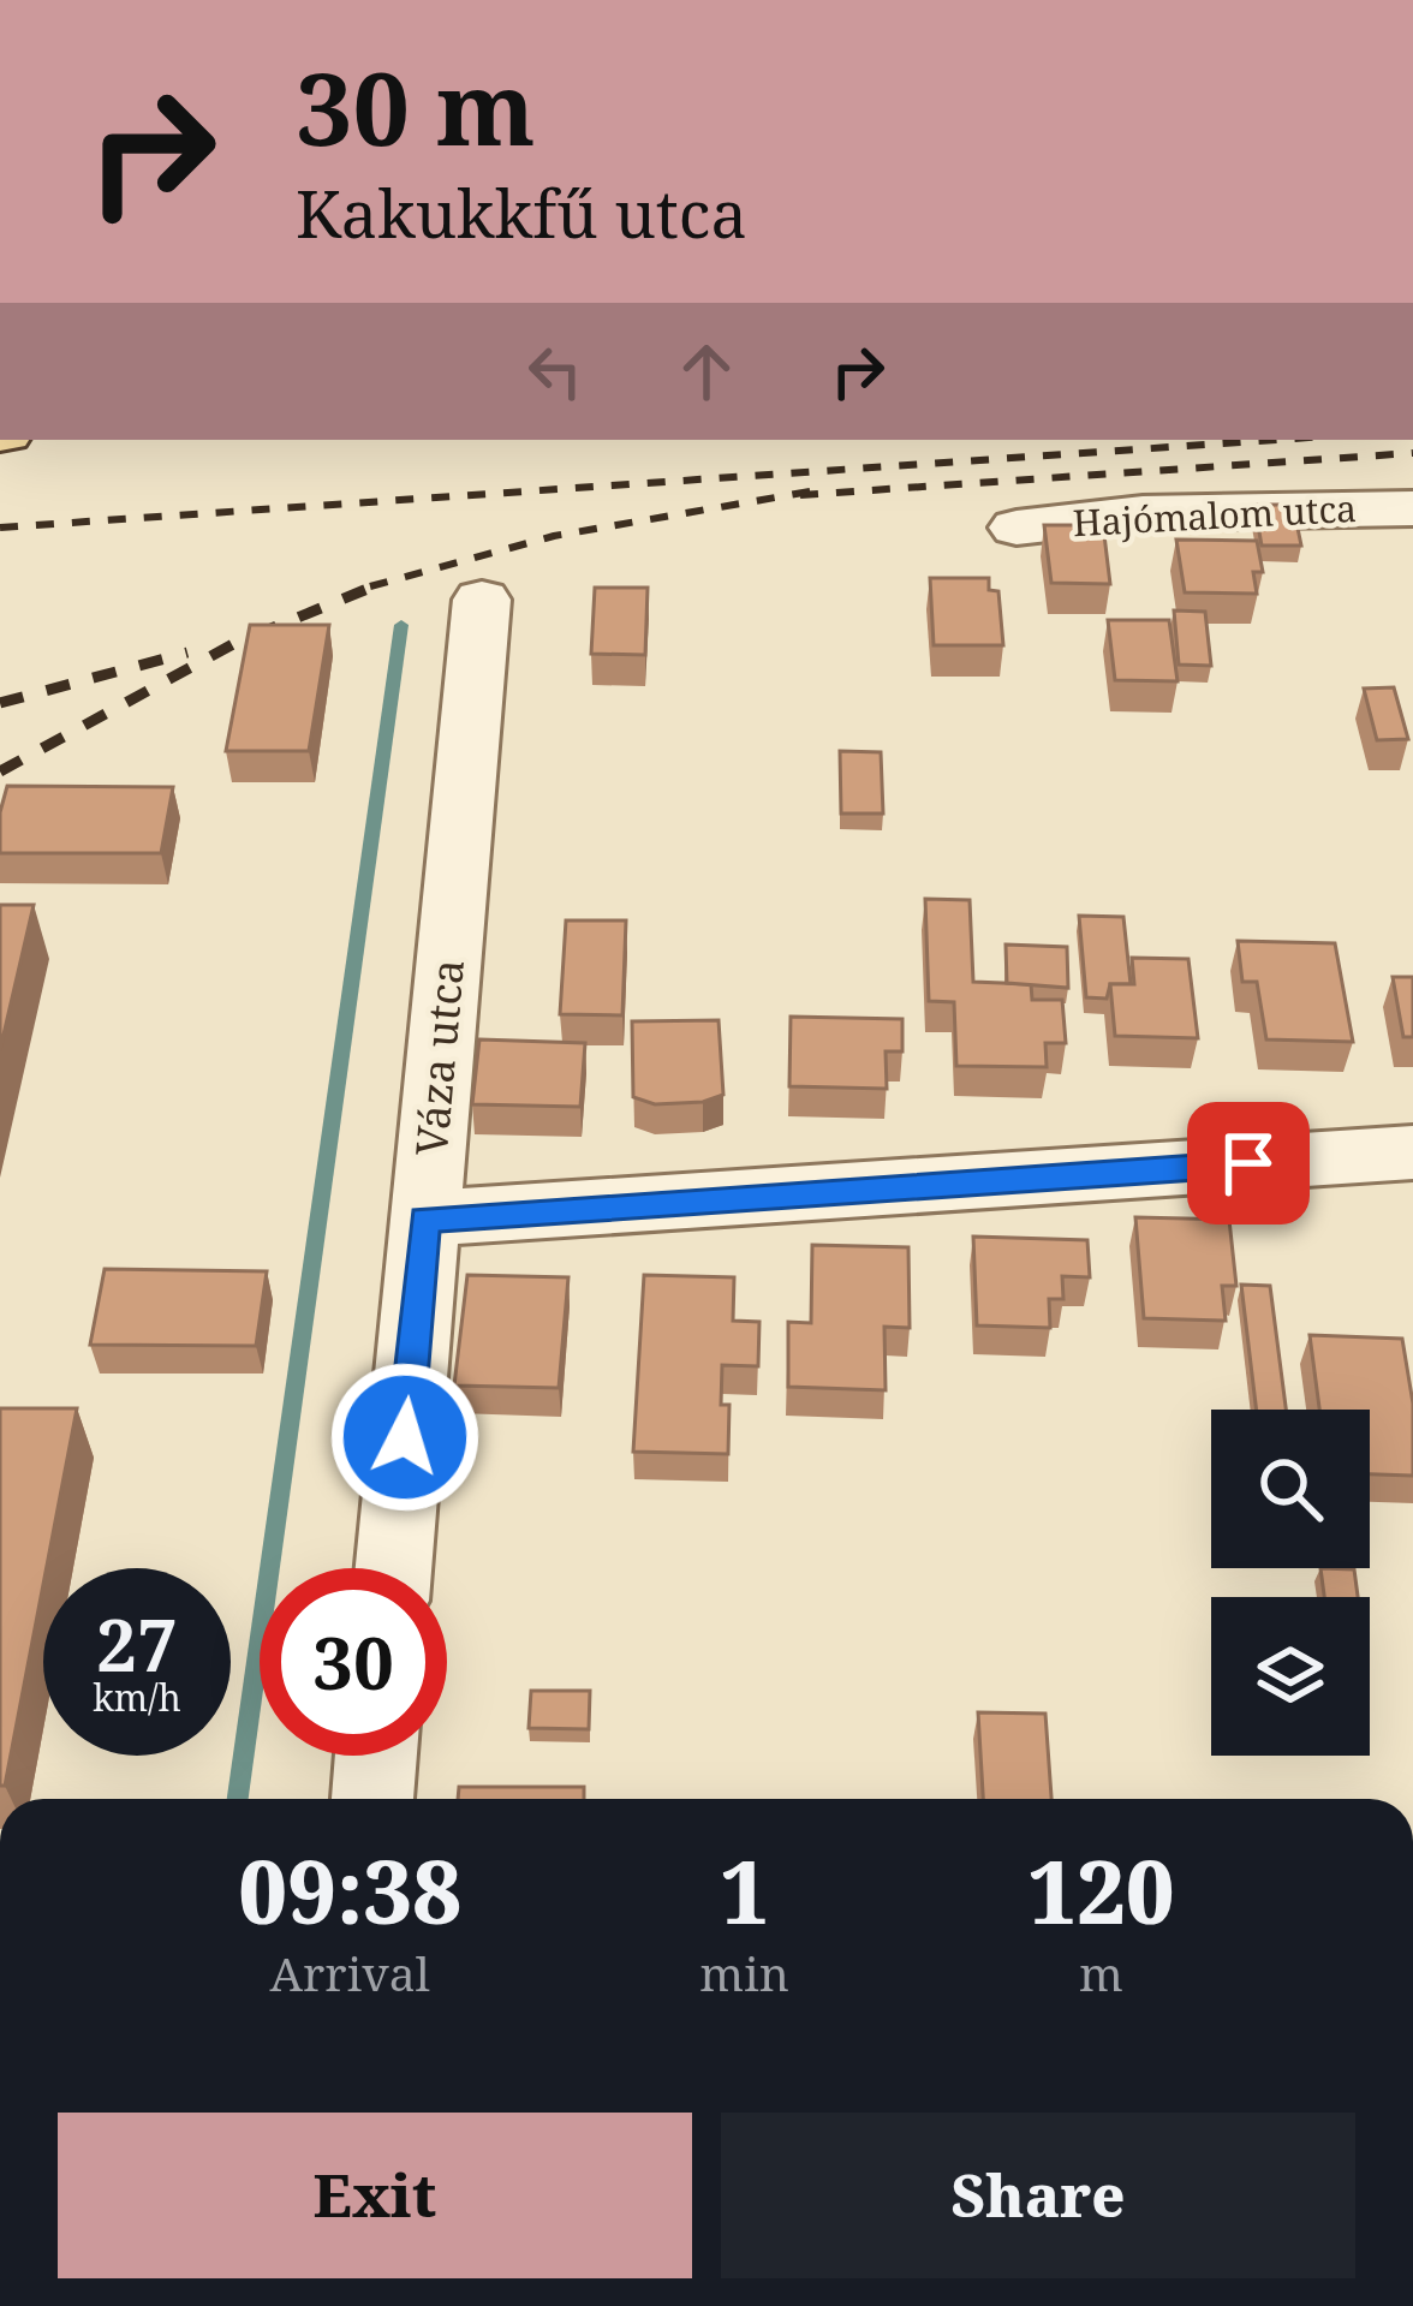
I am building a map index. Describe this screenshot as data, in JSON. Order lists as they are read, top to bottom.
{
  "streets": {
    "street": ["Hajómalom utca", "Váza utca"]
  },
  "page": {
    "turn": ["30 m", "Kakukkfű utca"],
    "speed": "27 km/h",
    "limit": "30",
    "eta": [
      "09:38",
      "Arrival",
      "1",
      "min",
      "120",
      "m"
    ],
    "buttons": ["Exit", "Share"]
  }
}
